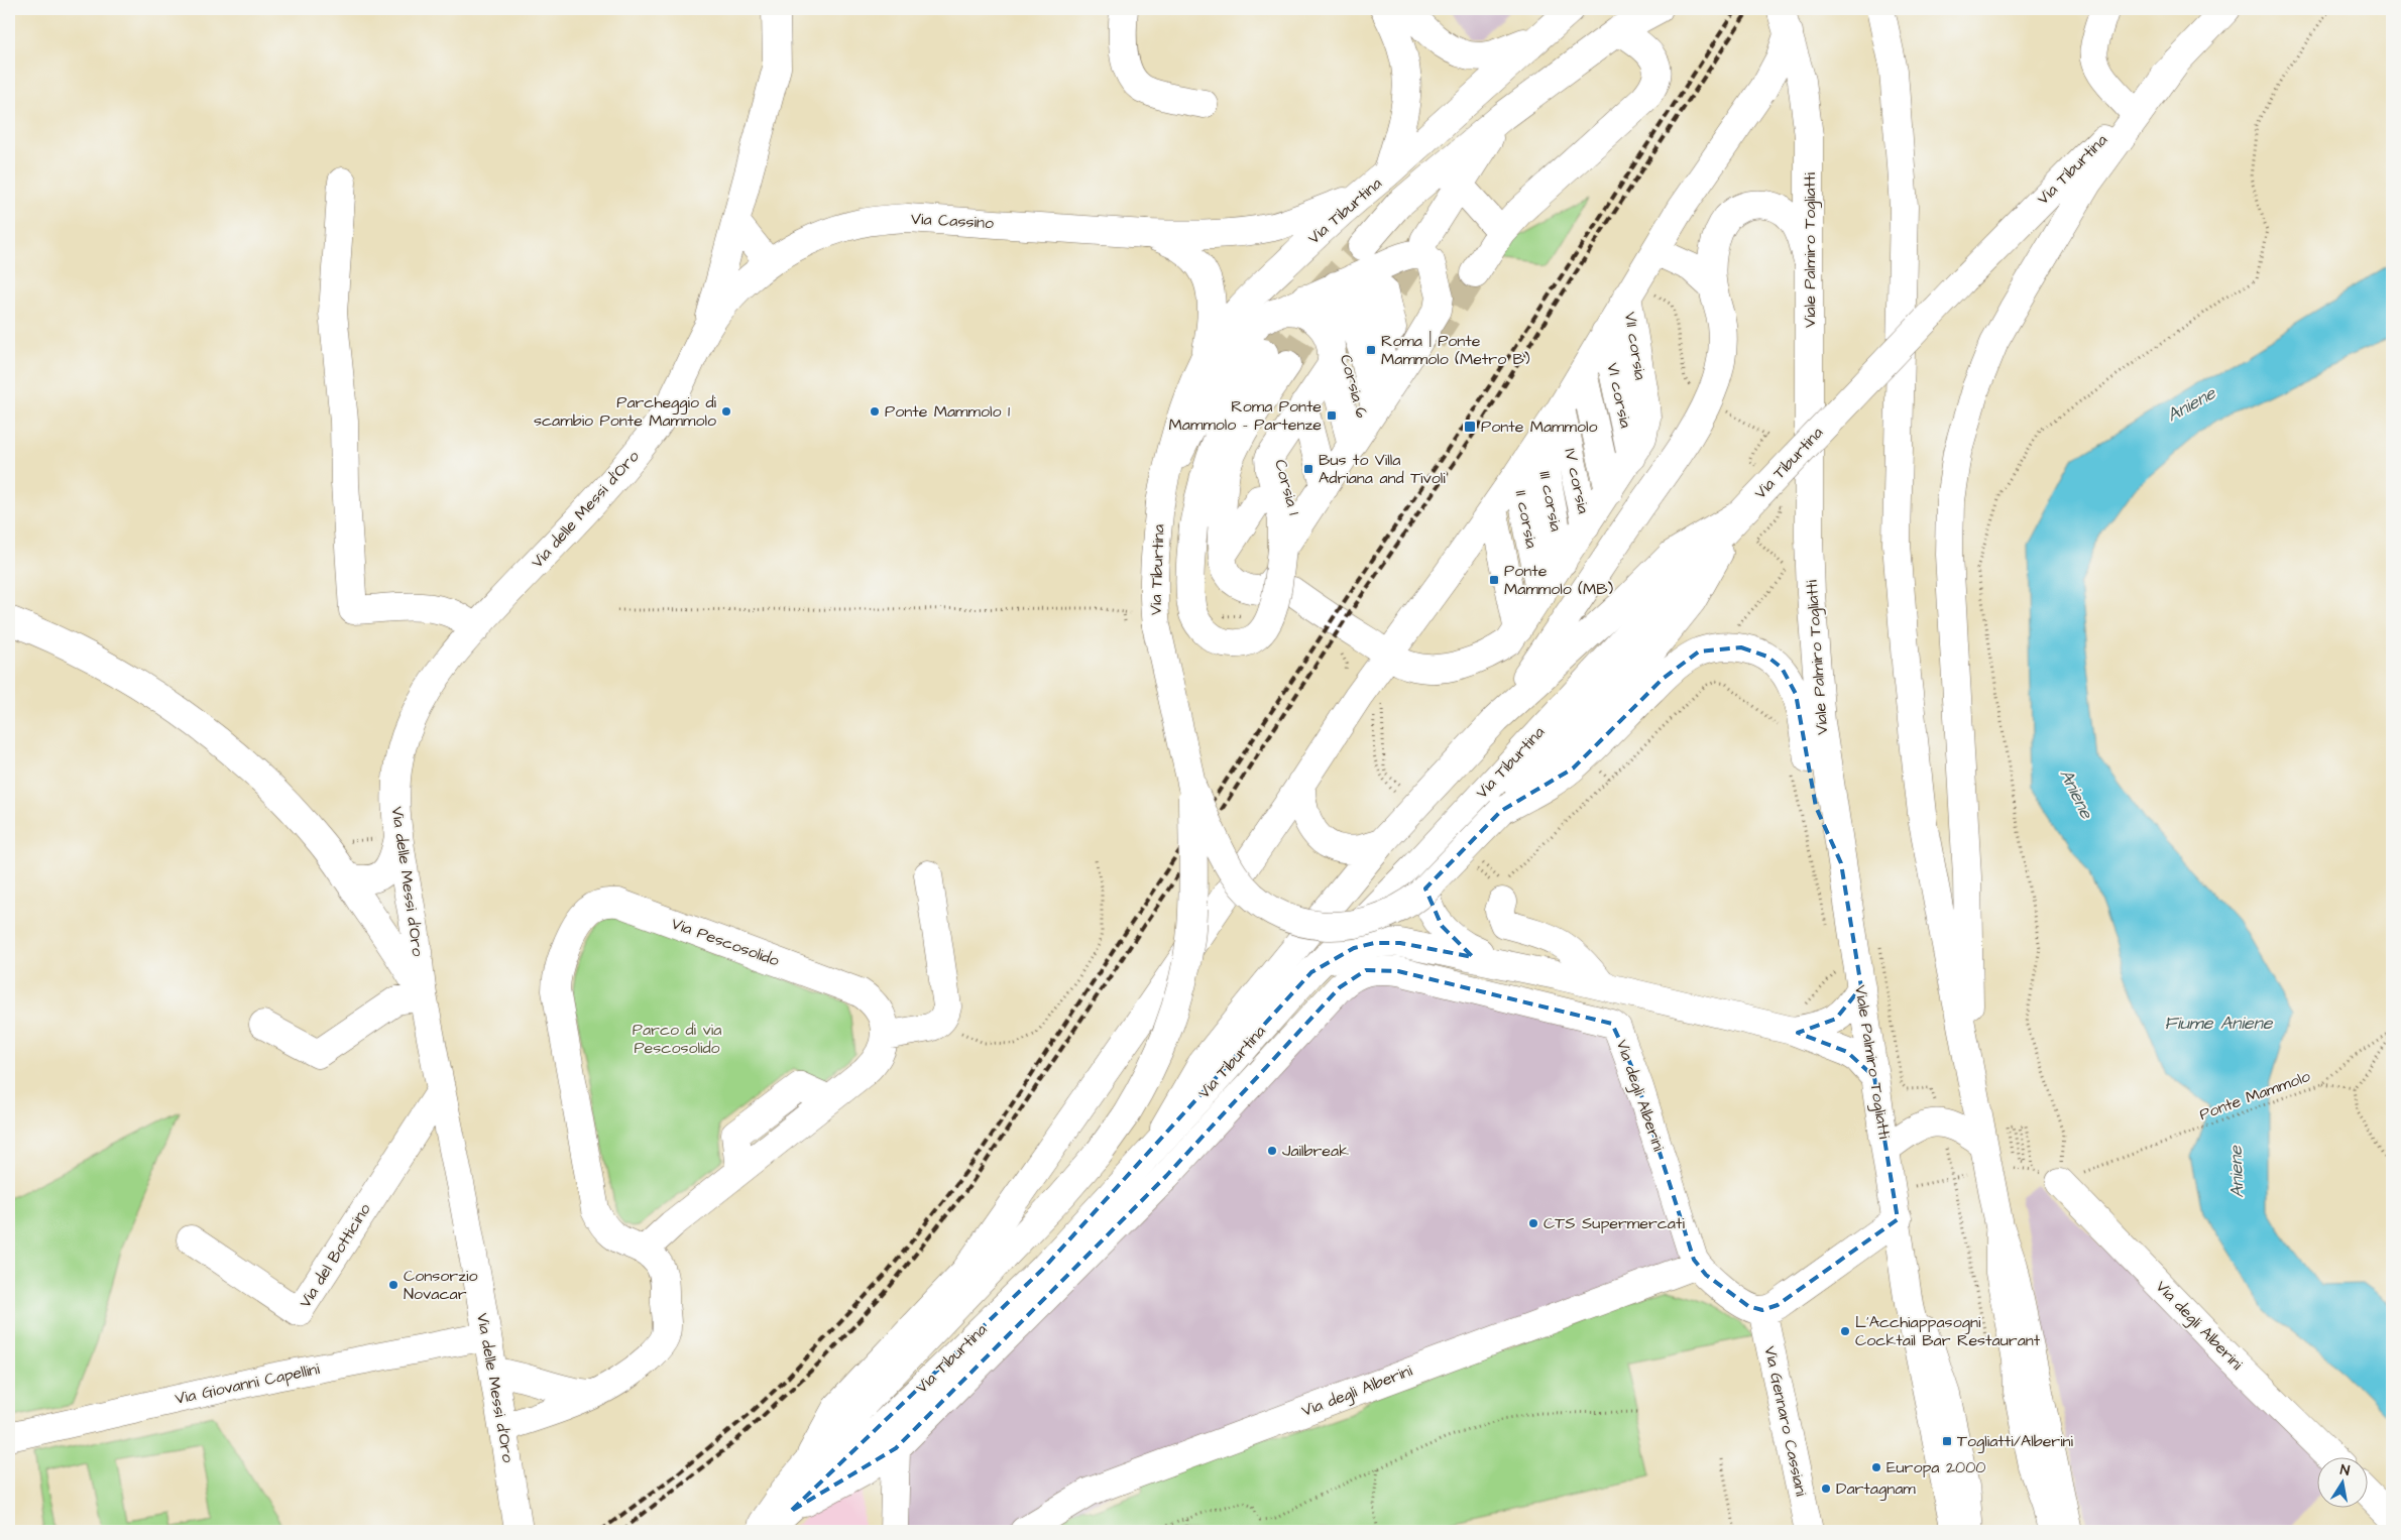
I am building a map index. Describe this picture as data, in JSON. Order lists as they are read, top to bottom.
{
  "streets": {
    "main road": [
      "Via Tiburtina",
      "Via Cassino",
      "Viale Palmiro Togliatti",
      "VII corsia",
      "Corsia 6",
      "VI corsia",
      "IV corsia",
      "III corsia",
      "Via delle Messi d'Oro",
      "II corsia",
      "Via Pescosolido",
      "Via degli Alberini",
      "Via del Botticino",
      "Via Giovanni Capellini",
      "Via Gennaro Cassiani"
    ],
    "path": ["Ponte Mammolo"]
  },
  "crossings": [
    ["Via Tiburtina", "Via degli Alberini"],
    ["Via Cassino", "Via delle Messi d'Oro"],
    ["VII corsia", "VI corsia"],
    ["VII corsia", "IV corsia"],
    ["VII corsia", "III corsia"],
    ["VII corsia", "II corsia"],
    ["Via delle Messi d'Oro", "Via Pescosolido"],
    ["Via delle Messi d'Oro", "Via del Botticino"],
    ["Via delle Messi d'Oro", "Via Giovanni Capellini"],
    ["Via degli Alberini", "Ponte Mammolo"],
    ["Via degli Alberini", "Via Gennaro Cassiani"]
  ],
  "water": ["Aniene", "Fiume Aniene"],
  "parks": ["Parco di via Pescosolido"],
  "places": {
    "transit": [
      "Roma | Ponte Mammolo (Metro B)",
      "Roma Ponte Mammolo - Partenze",
      "Ponte Mammolo",
      "Bus to Villa Adriana and Tivoli",
      "Ponte Mammolo (MB)",
      "Togliatti/Alberini"
    ],
    "other": [
      "Parcheggio di scambio Ponte Mammolo",
      "Ponte Mammolo 1",
      "Jailbreak",
      "CTS Supermercati",
      "Consorzio Novacar",
      "L'Acchiappasogni Cocktail Bar Restaurant",
      "Europa 2000",
      "Dartagnam"
    ]
  },
  "north": "top"
}
